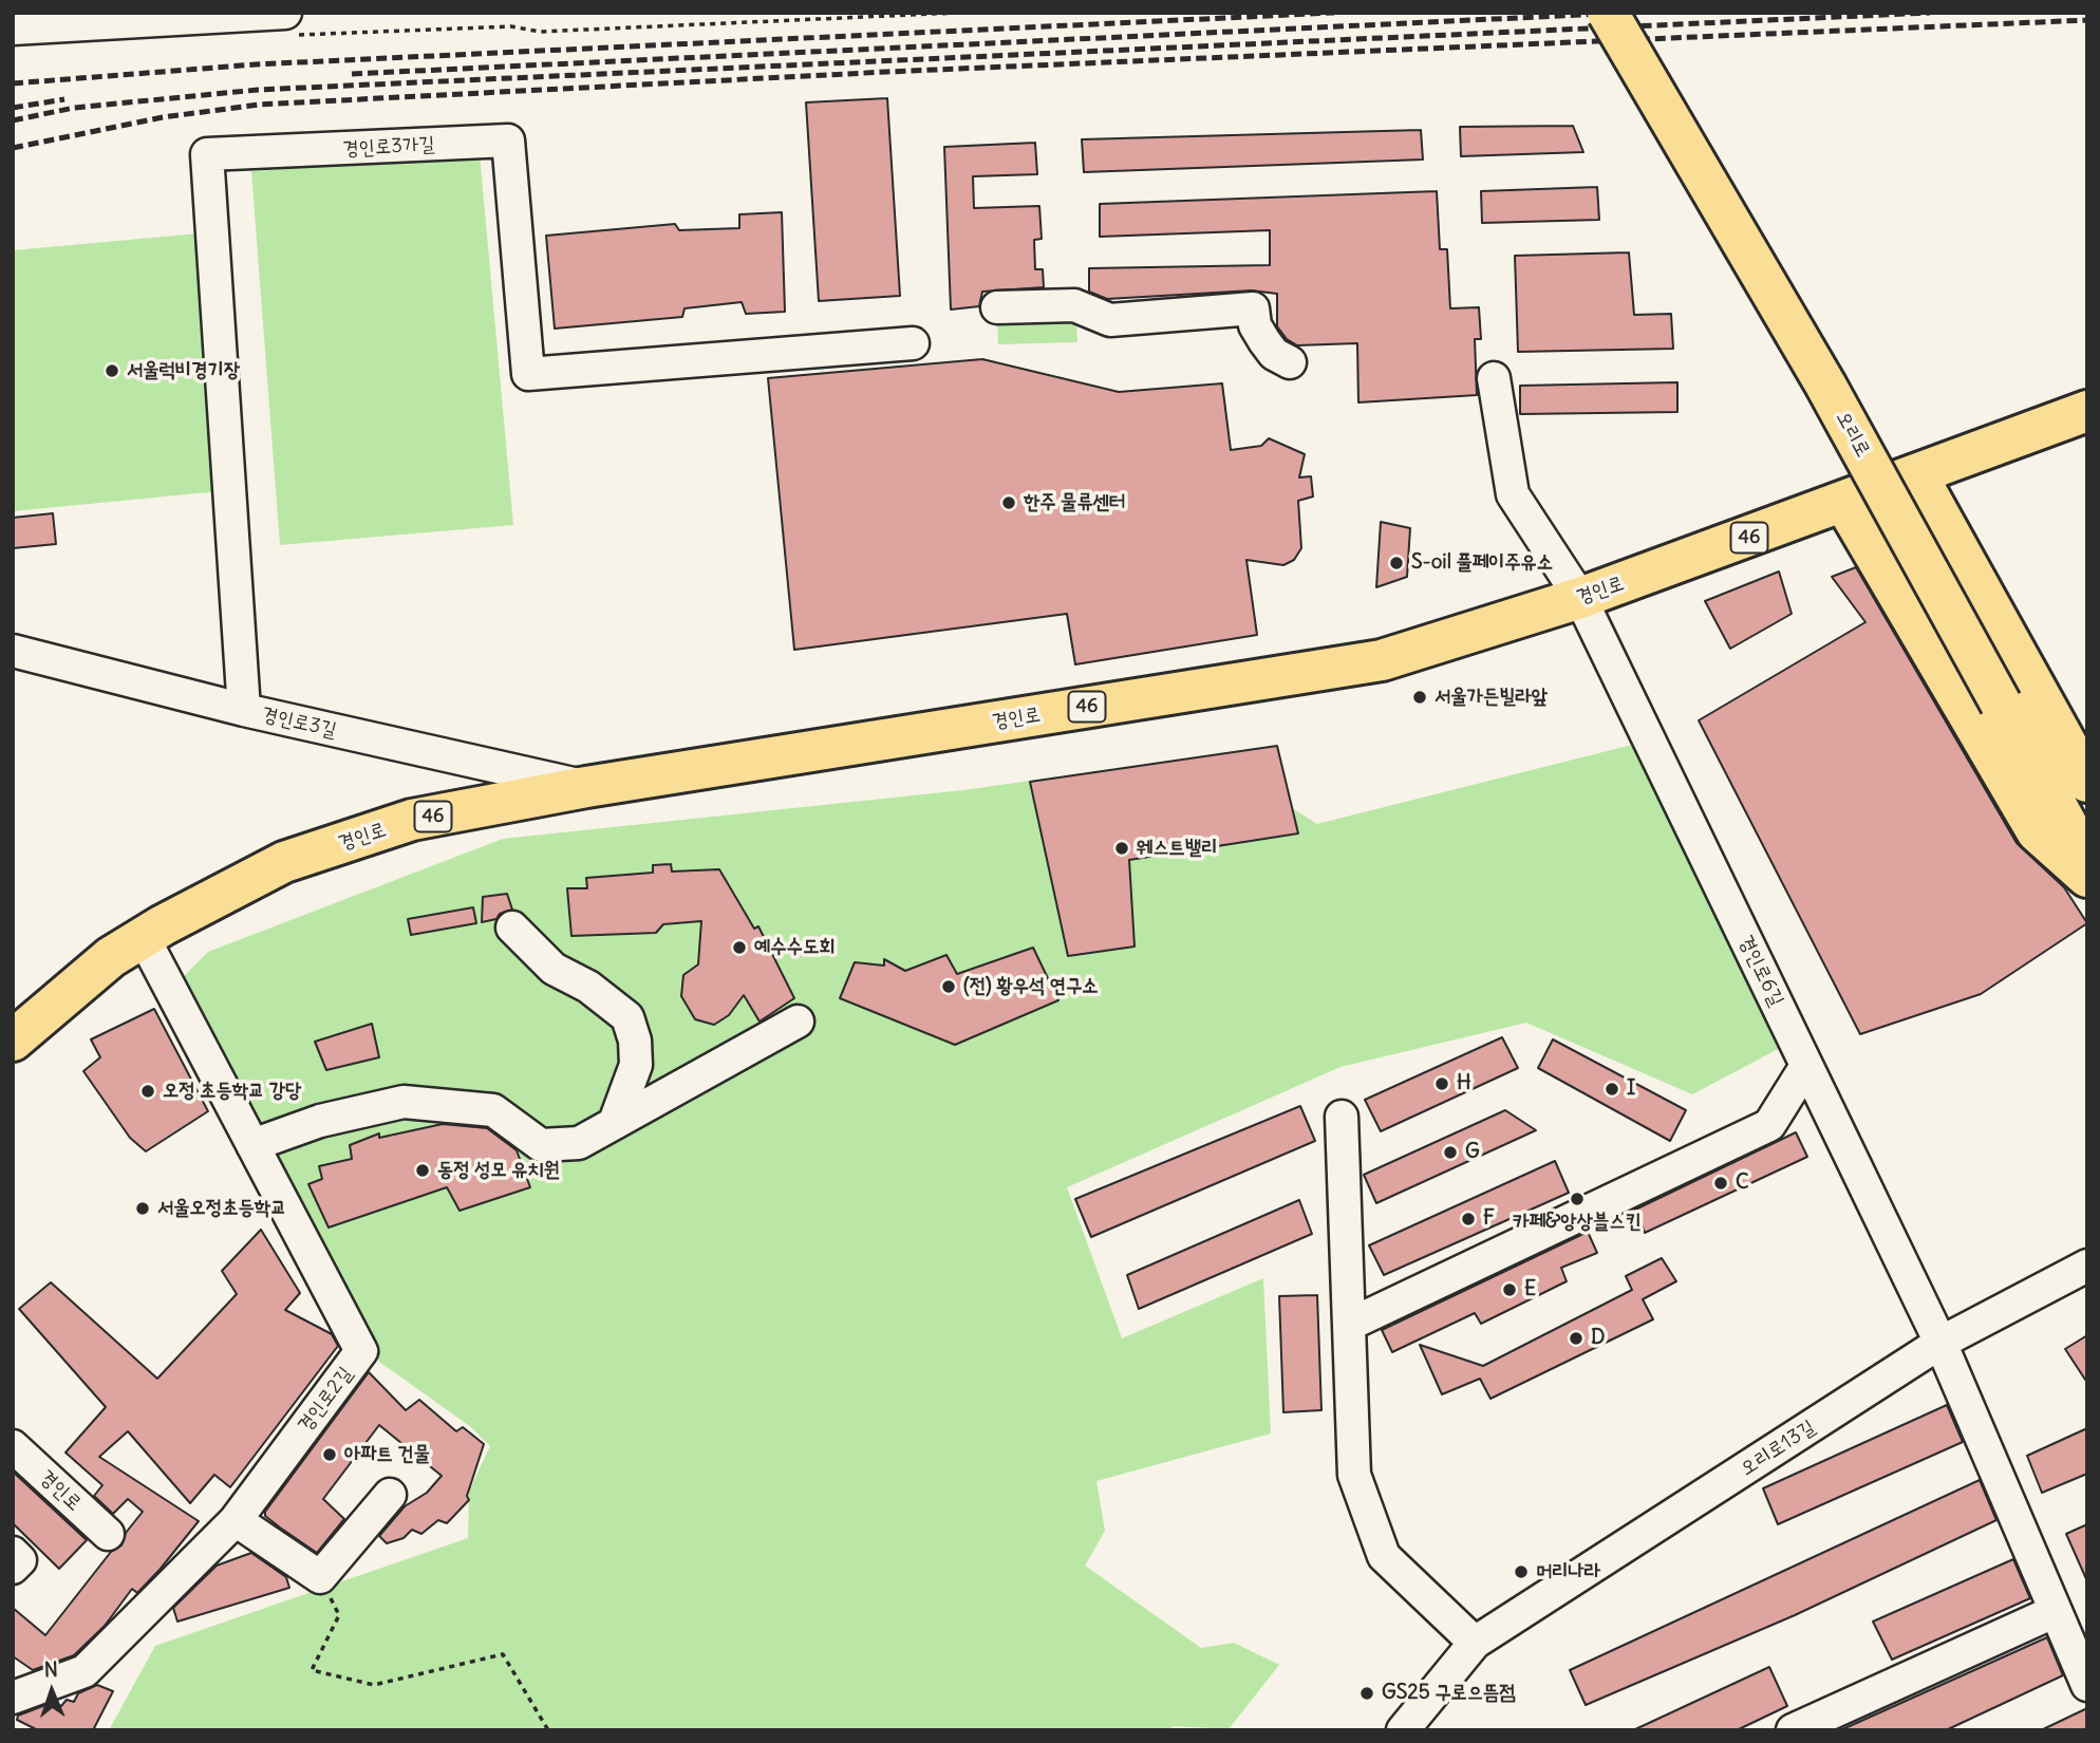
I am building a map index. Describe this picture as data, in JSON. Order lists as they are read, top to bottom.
{
  "streets": {
    "main road": ["오리로", "46", "경인로"],
    "street": [
      "경인로3가길",
      "경인로3길",
      "경인로6길",
      "경인로2길",
      "오리로13길"
    ]
  },
  "crossings": [
    ["경인로3가길", "경인로3길"],
    ["경인로", "경인로3길"],
    ["경인로", "경인로6길"],
    ["경인로", "경인로2길"],
    ["경인로6길", "오리로13길"]
  ],
  "places": [
    "서울럭비경기장",
    "한주 물류센터",
    "S-oil 풀페이주유소",
    "서울가든빌라앞",
    "웨스트밸리",
    "예수수도회",
    "(전) 황우석 연구소",
    "H",
    "I",
    "오정 초등학교 강당",
    "G",
    "동정 성모 유치원",
    "C",
    "카페&앙상블스킨",
    "서울오정초등학교",
    "F",
    "E",
    "D",
    "아파트 건물",
    "머리나라",
    "GS25 구로으뜸점"
  ],
  "north": "top"
}
